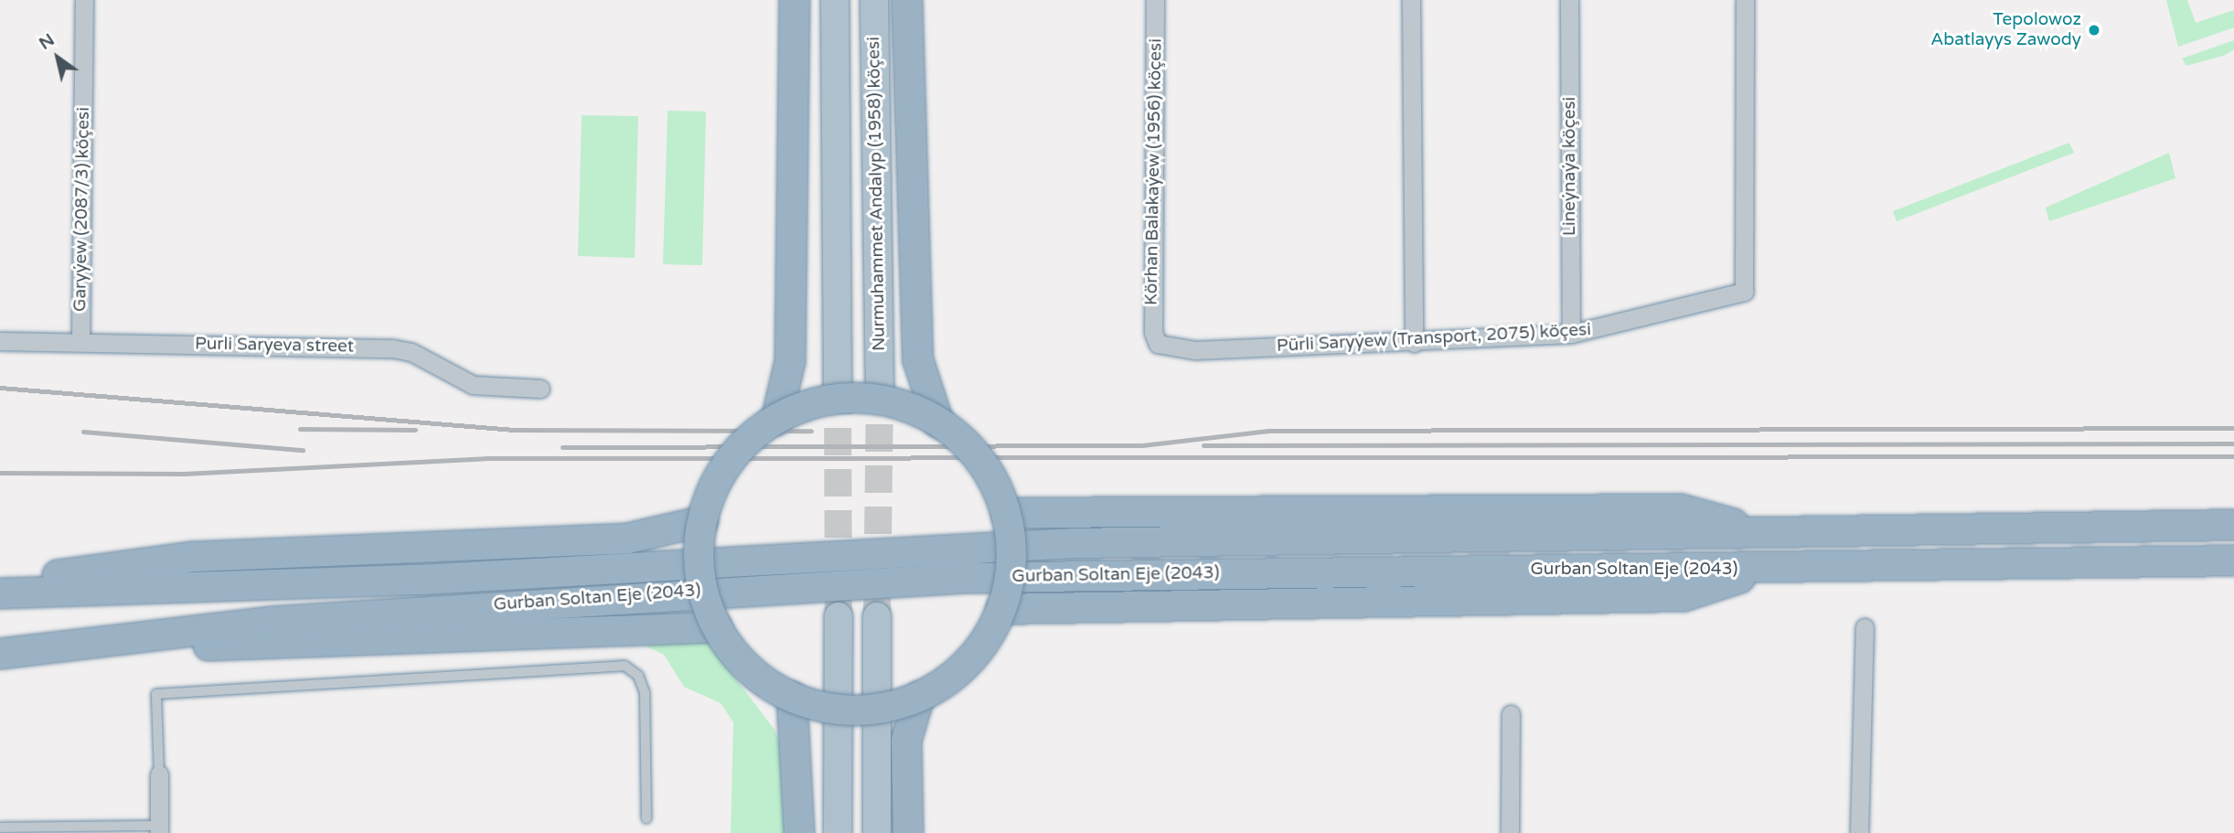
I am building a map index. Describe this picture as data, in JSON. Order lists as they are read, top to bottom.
{
  "streets": {
    "highway": ["Gurban Soltan Eje (2043)"],
    "main road": ["Nurmuhammet Andalyp (1958) köçesi"],
    "street": [
      "Lineýnaýa köçesi",
      "Körhan Balakaýew (1956) köçesi",
      "Garyýew (2087/3) köçesi",
      "Pürli Saryýew (Transport, 2075) köçesi",
      "Purli Saryeva street"
    ]
  },
  "crossings": [
    ["Lineýnaýa köçesi", "Pürli Saryýew (Transport, 2075) köçesi"],
    ["Körhan Balakaýew (1956) köçesi", "Pürli Saryýew (Transport, 2075) köçesi"],
    ["Garyýew (2087/3) köçesi", "Purli Saryeva street"]
  ],
  "places": ["Tepolowoz Abatlayys Zawody"],
  "north": "top left"
}
